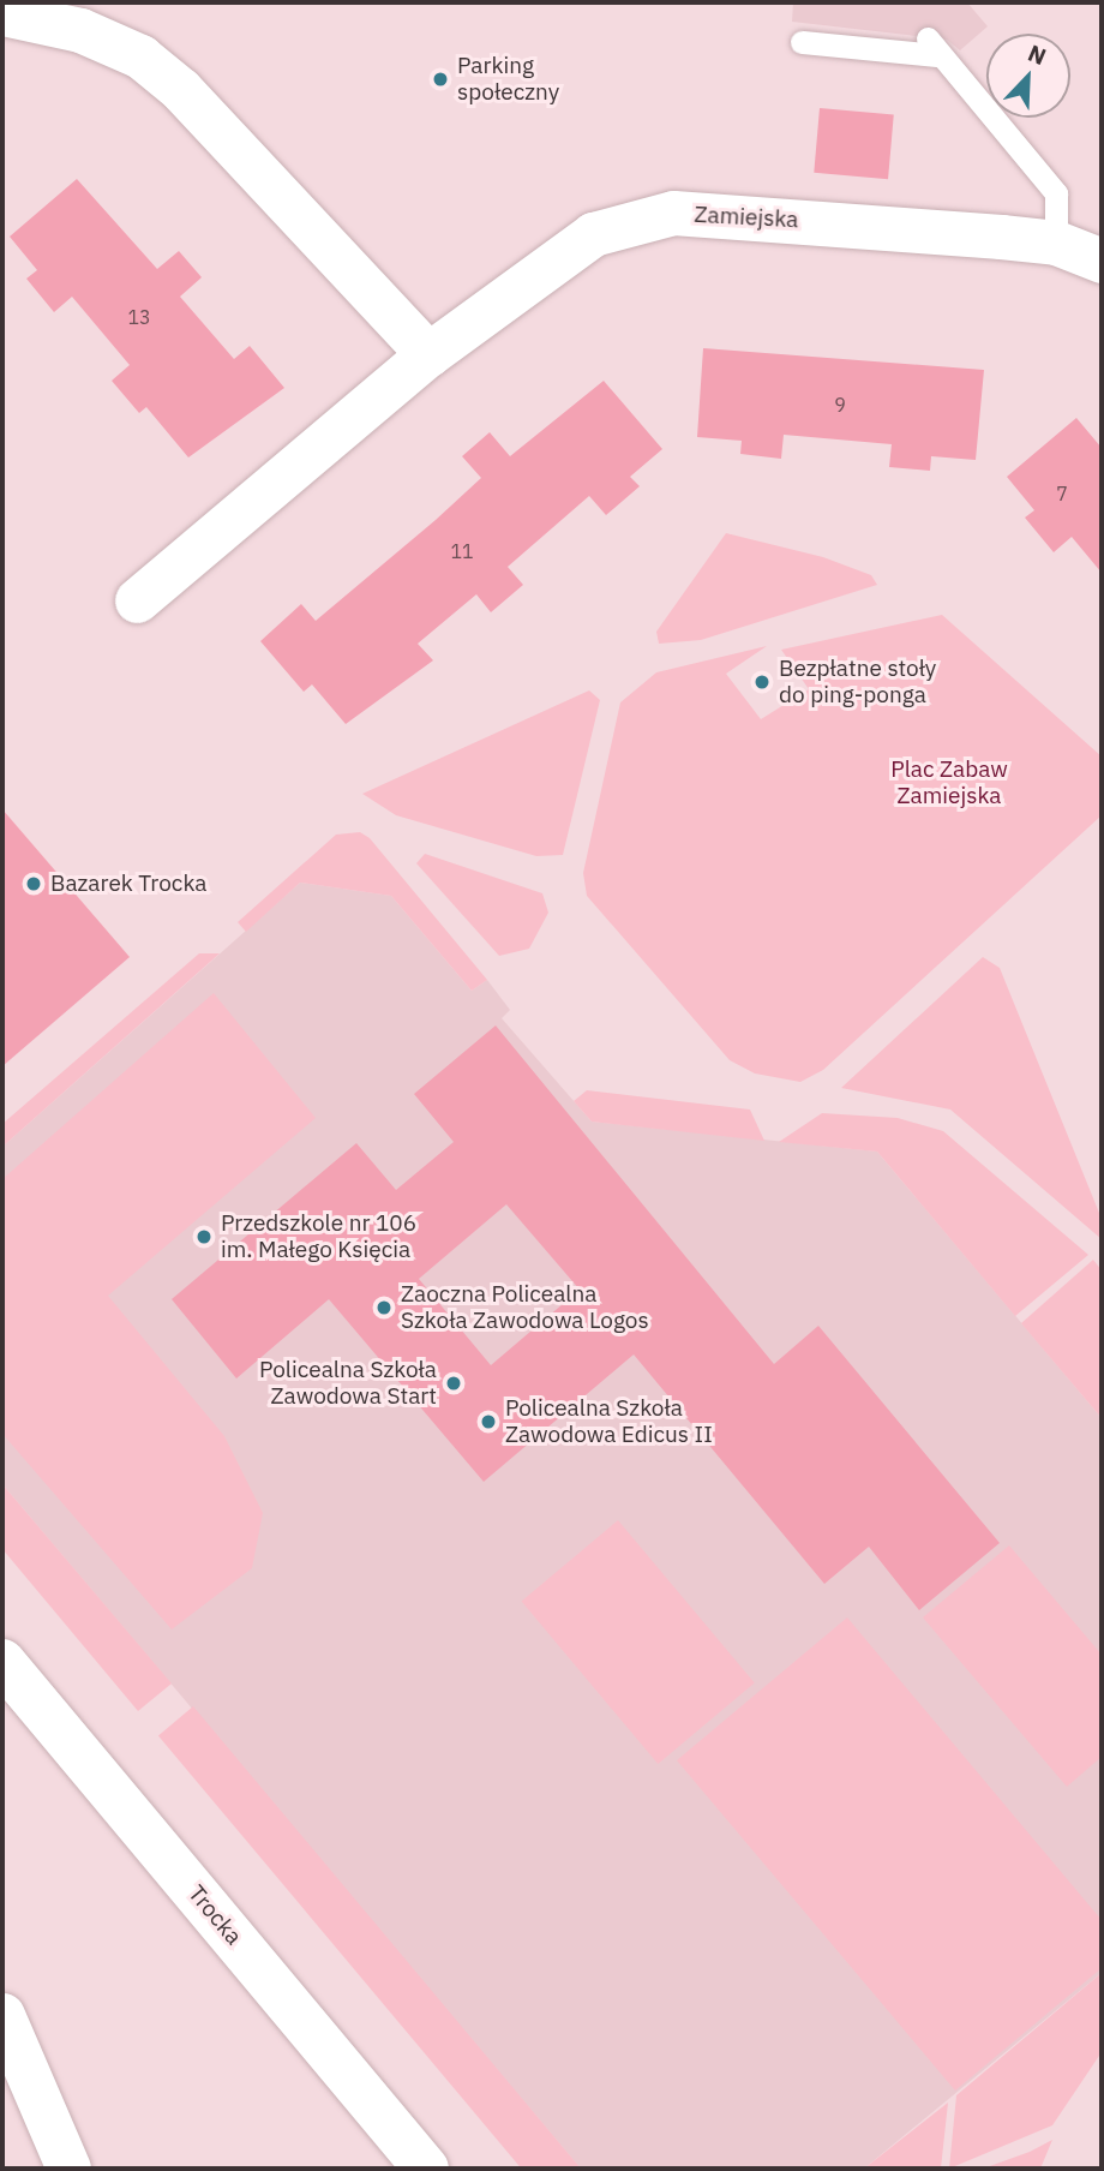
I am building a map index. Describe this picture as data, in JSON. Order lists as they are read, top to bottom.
{
  "streets": {
    "street": ["Zamiejska", "Trocka"]
  },
  "parks": ["Plac Zabaw Zamiejska"],
  "places": [
    "Parking społeczny",
    "Bezpłatne stoły do ping-ponga",
    "Bazarek Trocka",
    "Przedszkole nr 106 im. Małego Księcia",
    "Zaoczna Policealna Szkoła Zawodowa Logos",
    "Policealna Szkoła Zawodowa Start",
    "Policealna Szkoła Zawodowa Edicus II"
  ],
  "house_numbers": [
    "13",
    "9",
    "7",
    "11"
  ],
  "north": "top right"
}
